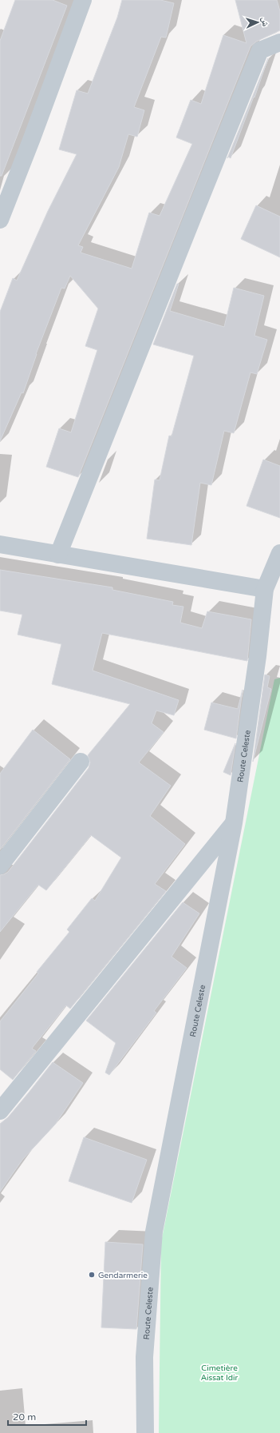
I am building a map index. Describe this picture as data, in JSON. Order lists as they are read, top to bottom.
{
  "streets": {
    "street": ["Route Celeste"]
  },
  "parks": ["Cimetière Aissat Idir"],
  "places": ["Gendarmerie"],
  "scale_bar": "20 m",
  "north": "right"
}
